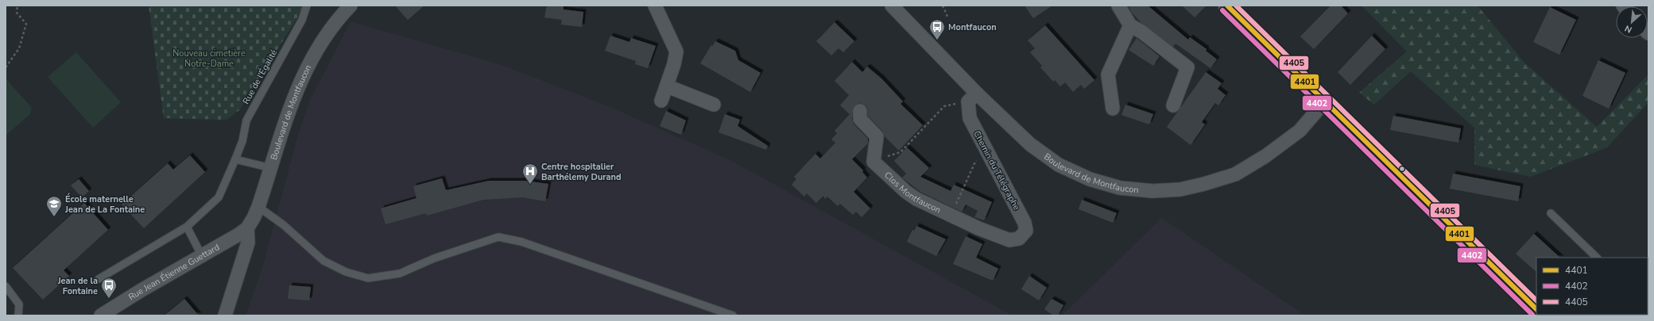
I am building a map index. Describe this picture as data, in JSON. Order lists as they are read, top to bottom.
{
  "streets": {
    "street": [
      "Boulevard de Montfaucon",
      "Chemin du Télégraphe",
      "Clos Montfaucon",
      "Rue Jean Étienne Guettard"
    ],
    "lane": ["Rue de l'Égalité"]
  },
  "crossings": [
    ["Boulevard de Montfaucon", "Chemin du Télégraphe"],
    ["Boulevard de Montfaucon", "Rue Jean Étienne Guettard"],
    ["Chemin du Télégraphe", "Clos Montfaucon"]
  ],
  "parks": ["Nouveau cimetière Notre-Dame"],
  "places": {
    "bus stop": ["Montfaucon", "Jean de la Fontaine"],
    "hospital": ["Centre hospitalier Barthélemy Durand"],
    "school or university": ["École maternelle Jean de La Fontaine"]
  },
  "lines": ["transit line 4401", "transit line 4405", "transit line 4402"],
  "legend": ["4401", "4402", "4405"],
  "north": "bottom left"
}
